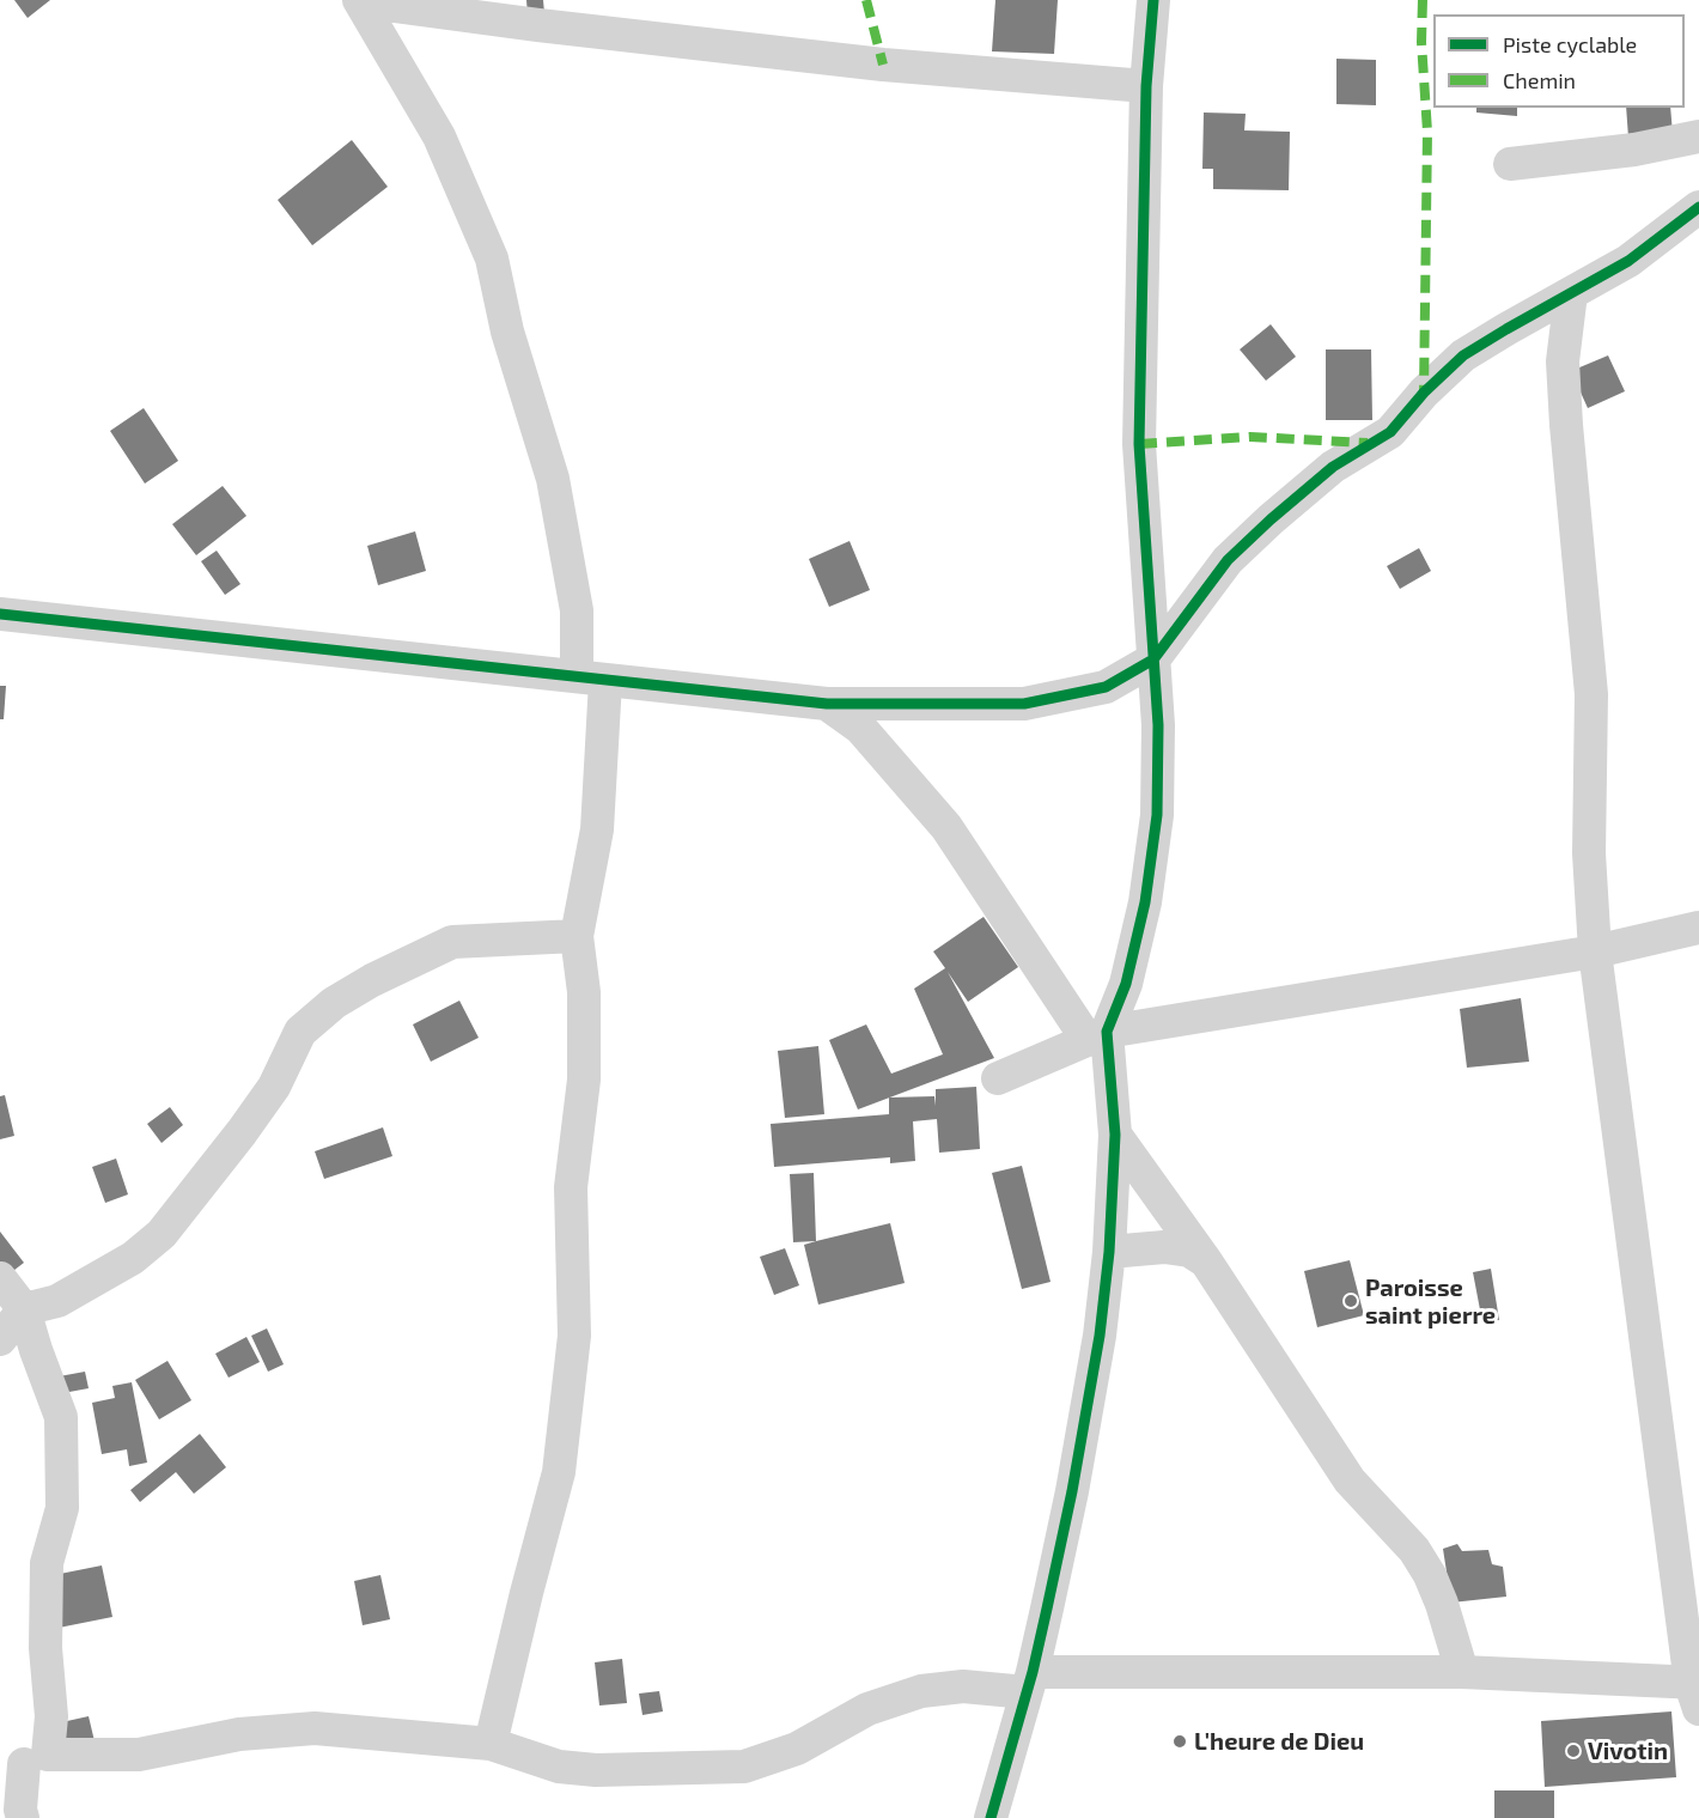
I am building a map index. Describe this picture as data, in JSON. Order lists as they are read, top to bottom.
{
  "places": ["Paroisse saint pierre", "L'heure de Dieu", "Vivotin"],
  "legend": ["Piste cyclable", "Chemin"]
}
